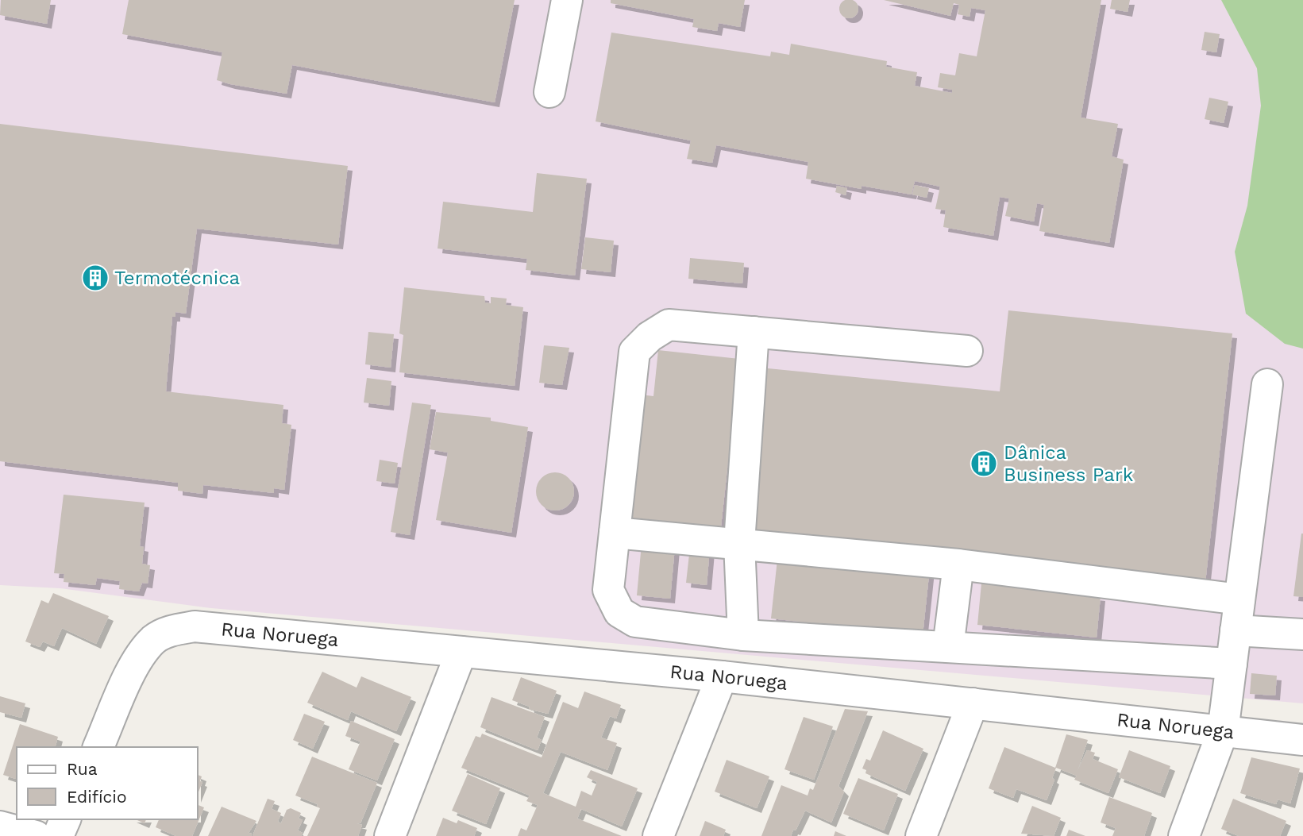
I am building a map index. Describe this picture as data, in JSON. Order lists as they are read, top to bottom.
{
  "streets": {
    "street": ["Rua Noruega"]
  },
  "places": {
    "building": ["Termotécnica", "Dânica Business Park"]
  },
  "legend": ["Rua", "Edifício"]
}
